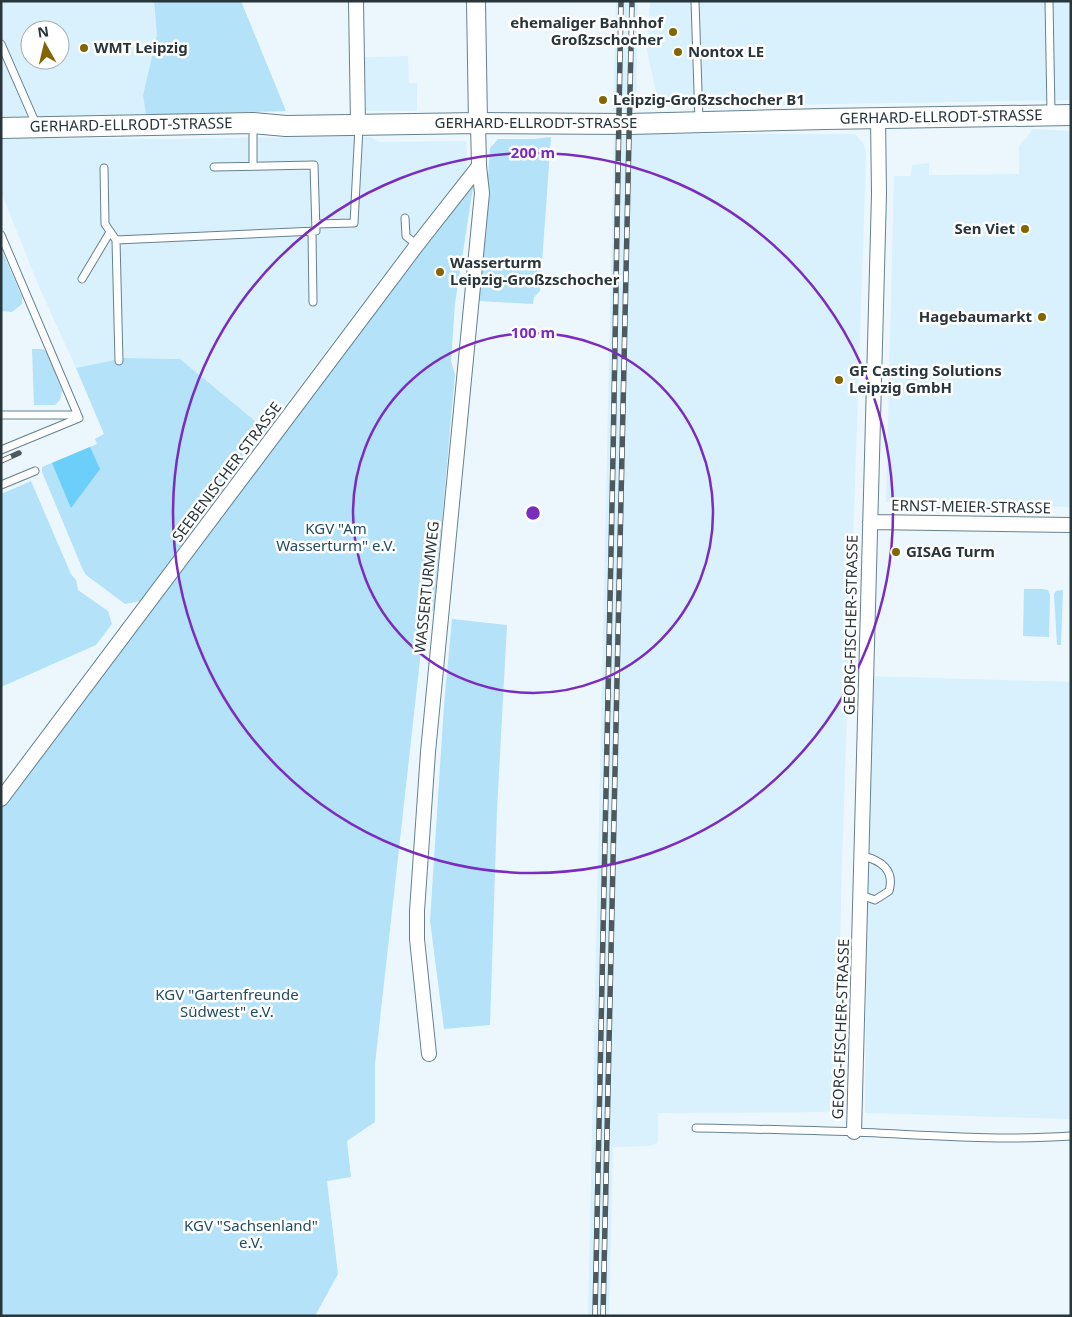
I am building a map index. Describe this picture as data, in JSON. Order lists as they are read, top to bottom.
{
  "streets": {
    "main road": ["GERHARD-ELLRODT-STRASSE"],
    "street": [
      "SEEBENISCHER STRASSE",
      "ERNST-MEIER-STRASSE",
      "WASSERTURMWEG",
      "GEORG-FISCHER-STRASSE"
    ]
  },
  "crossings": [
    ["GERHARD-ELLRODT-STRASSE", "WASSERTURMWEG"],
    ["GERHARD-ELLRODT-STRASSE", "GEORG-FISCHER-STRASSE"],
    ["SEEBENISCHER STRASSE", "WASSERTURMWEG"],
    ["ERNST-MEIER-STRASSE", "GEORG-FISCHER-STRASSE"]
  ],
  "parks": ["KGV \"Am Wasserturm\" e.V.", "KGV \"Gartenfreunde Südwest\" e.V.", "KGV \"Sachsenland\" e.V."],
  "places": [
    "ehemaliger Bahnhof Großzschocher",
    "WMT Leipzig",
    "Nontox LE",
    "Leipzig-Großzschocher B1",
    "Sen Viet",
    "Wasserturm Leipzig-Großzschocher",
    "Hagebaumarkt",
    "GF Casting Solutions Leipzig GmbH",
    "GISAG Turm"
  ],
  "north": "top",
  "rings": ["200 m", "100 m"]
}
